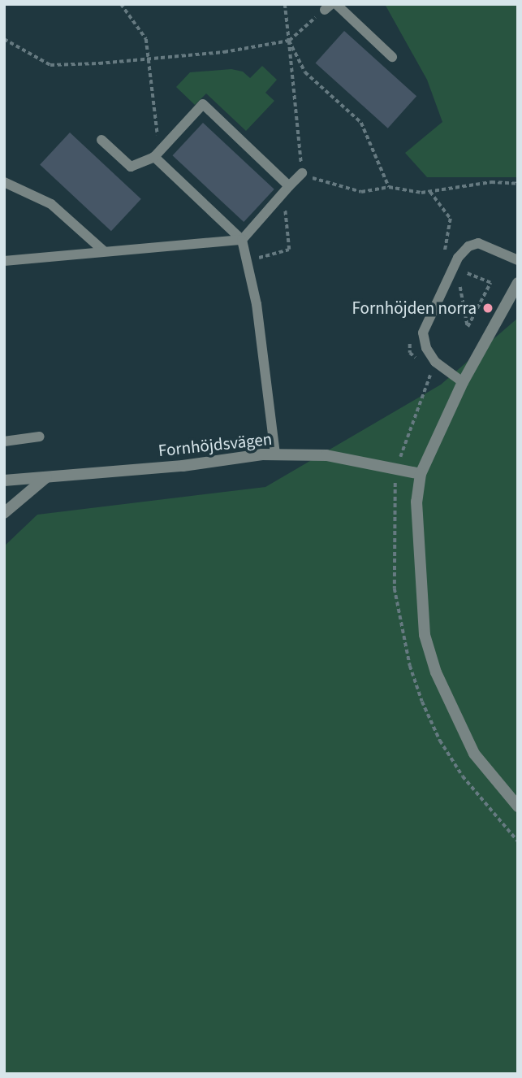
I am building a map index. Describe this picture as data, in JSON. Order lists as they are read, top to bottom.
{
  "streets": {
    "street": ["Fornhöjdsvägen"]
  },
  "places": ["Fornhöjden norra"]
}
